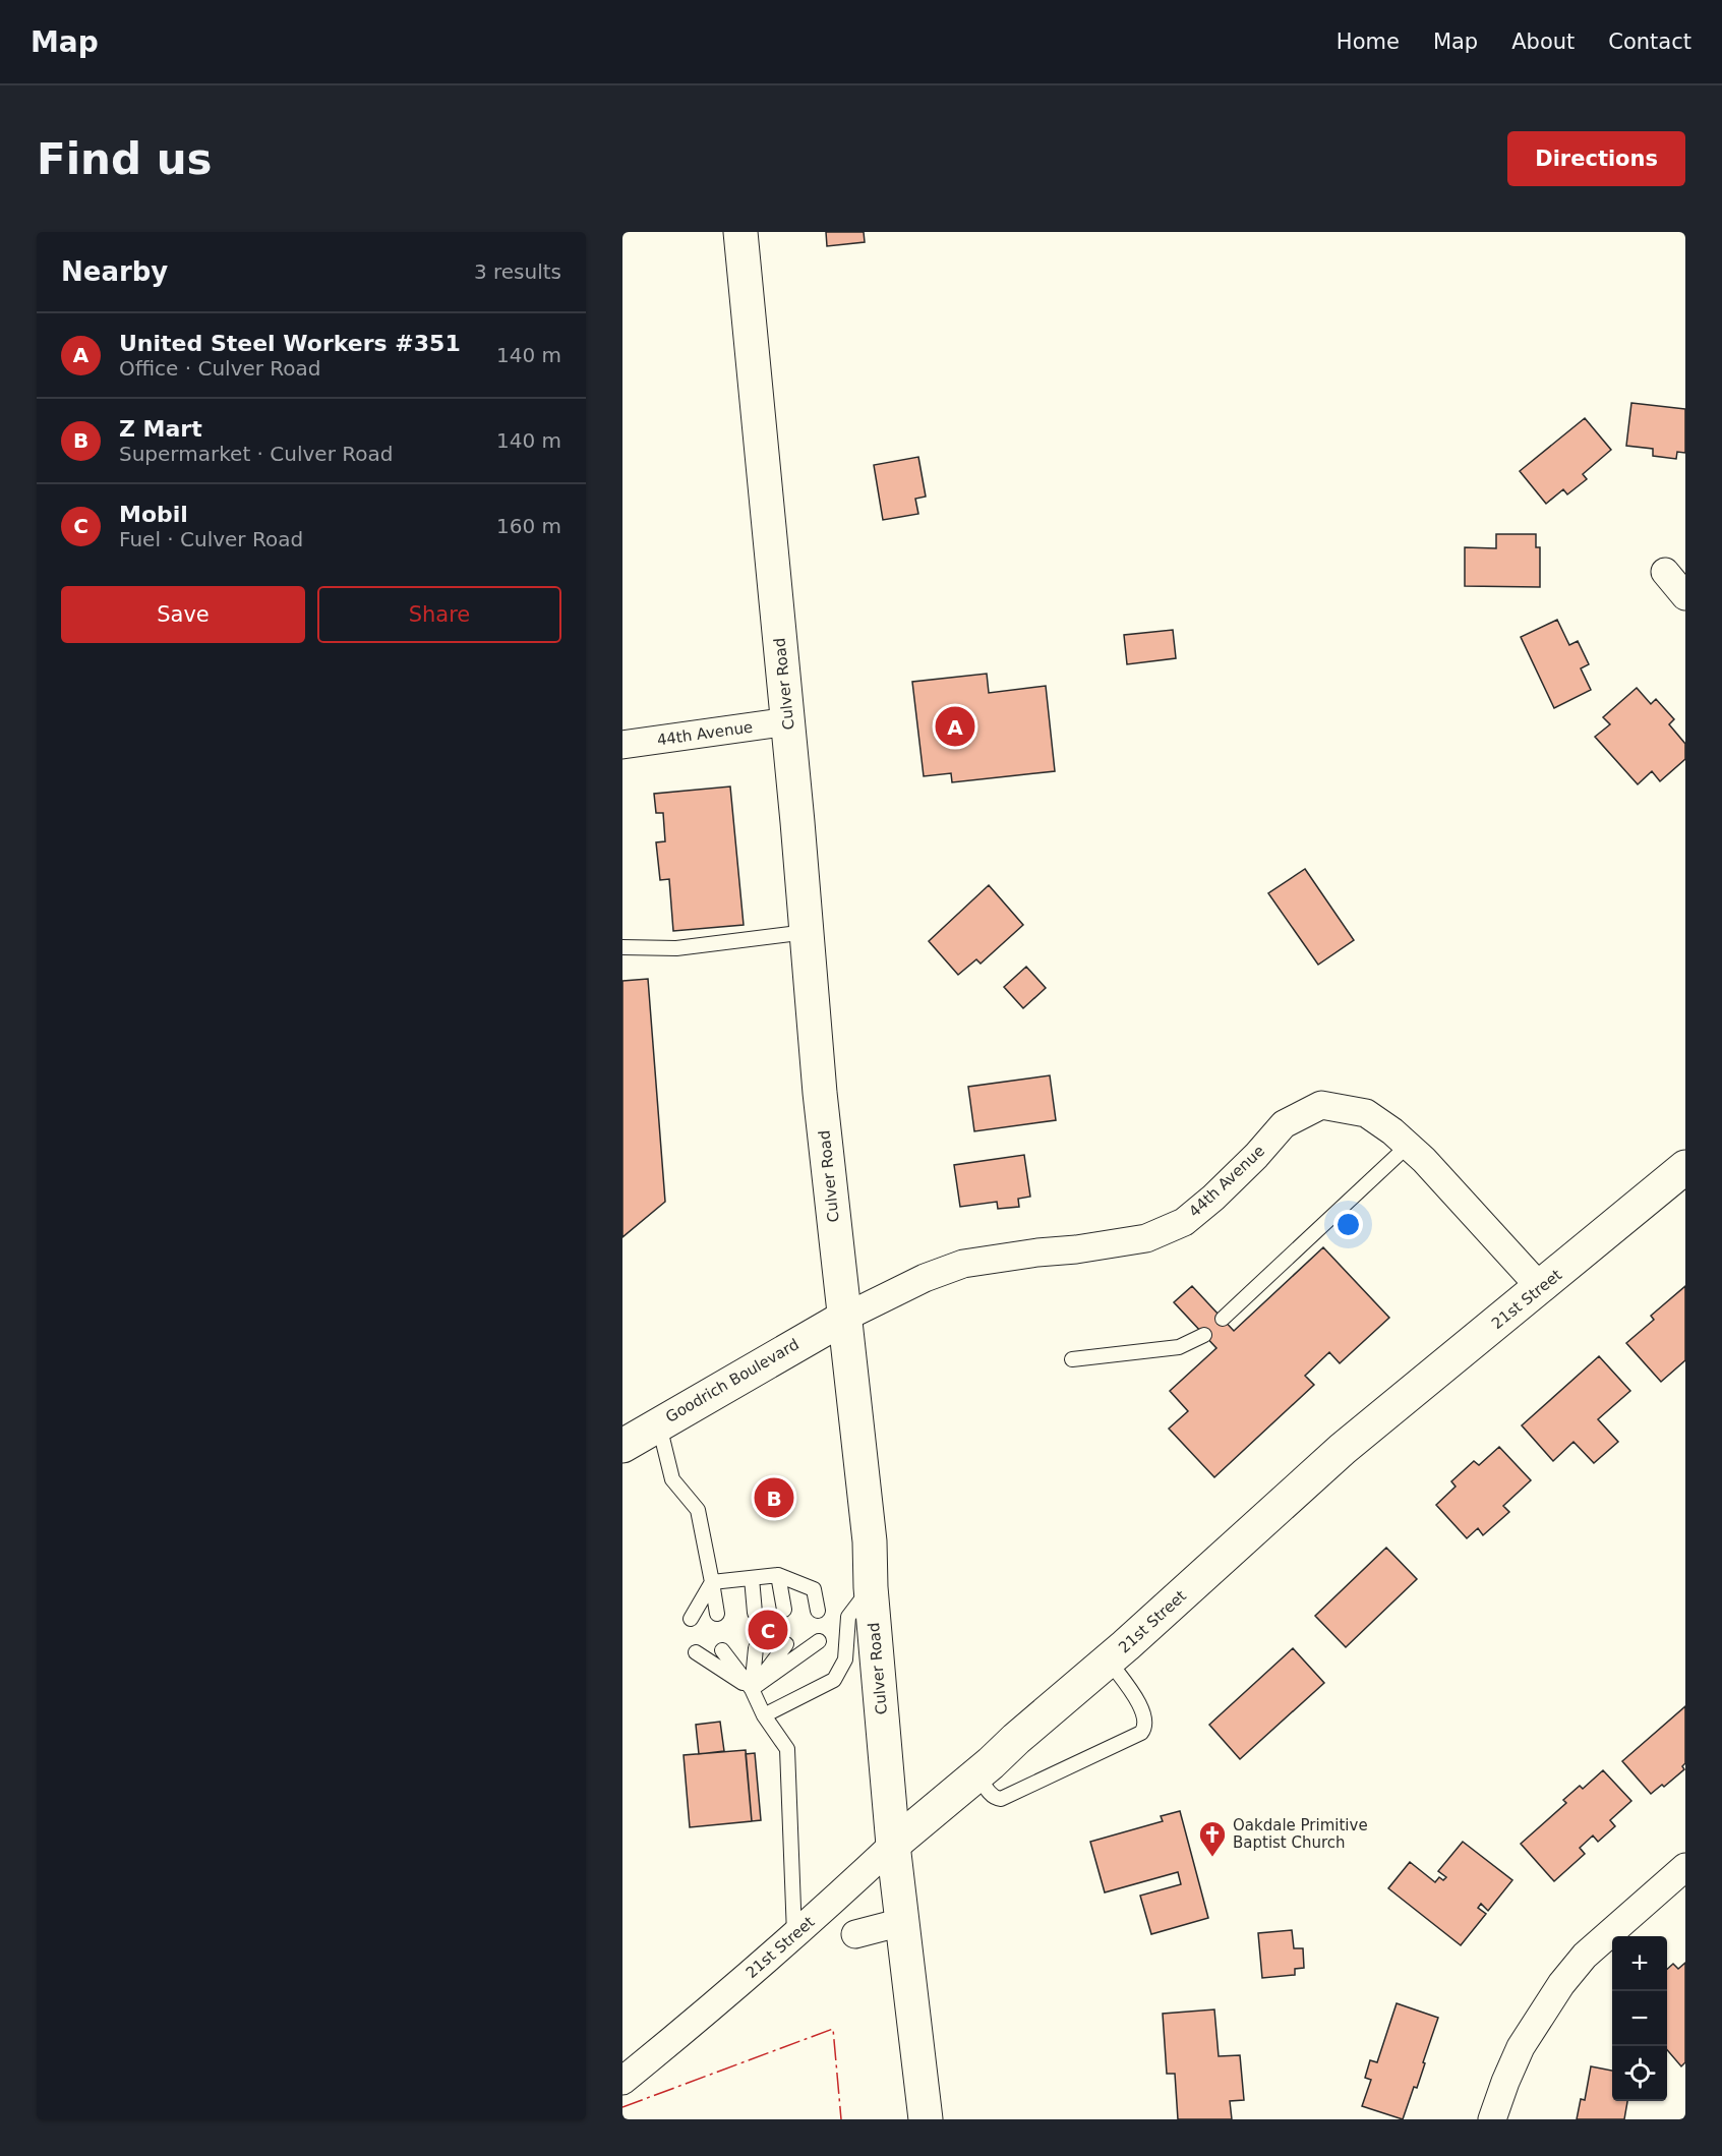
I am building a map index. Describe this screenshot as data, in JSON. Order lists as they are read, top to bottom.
{
  "streets": {
    "main road": ["Culver Road", "21st Street", "Goodrich Boulevard"],
    "street": ["44th Avenue"]
  },
  "crossings": [
    ["Culver Road", "44th Avenue"],
    ["Culver Road", "21st Street"],
    ["Culver Road", "Goodrich Boulevard"],
    ["44th Avenue", "21st Street"],
    ["44th Avenue", "Goodrich Boulevard"]
  ],
  "places": {
    "church": ["Oakdale Primitive Baptist Church"]
  },
  "page": {
    "header": "Map",
    "nav": [
      "Home",
      "Map",
      "About",
      "Contact"
    ],
    "buttons": [
      "Directions",
      ["Save", "Share"]
    ],
    "title": "Find us",
    "heading": ["Nearby", "3 results"],
    "list": [
      {
        "mark": "A",
        "name": "United Steel Workers #351",
        "note": "Office · Culver Road",
        "value": "140 m"
      },
      {
        "mark": "B",
        "name": "Z Mart",
        "note": "Supermarket · Culver Road",
        "value": "140 m"
      },
      {
        "mark": "C",
        "name": "Mobil",
        "note": "Fuel · Culver Road",
        "value": "160 m"
      }
    ],
    "pins": ["A", "B", "C"],
    "map_buttons": ["+", "−"]
  }
}
